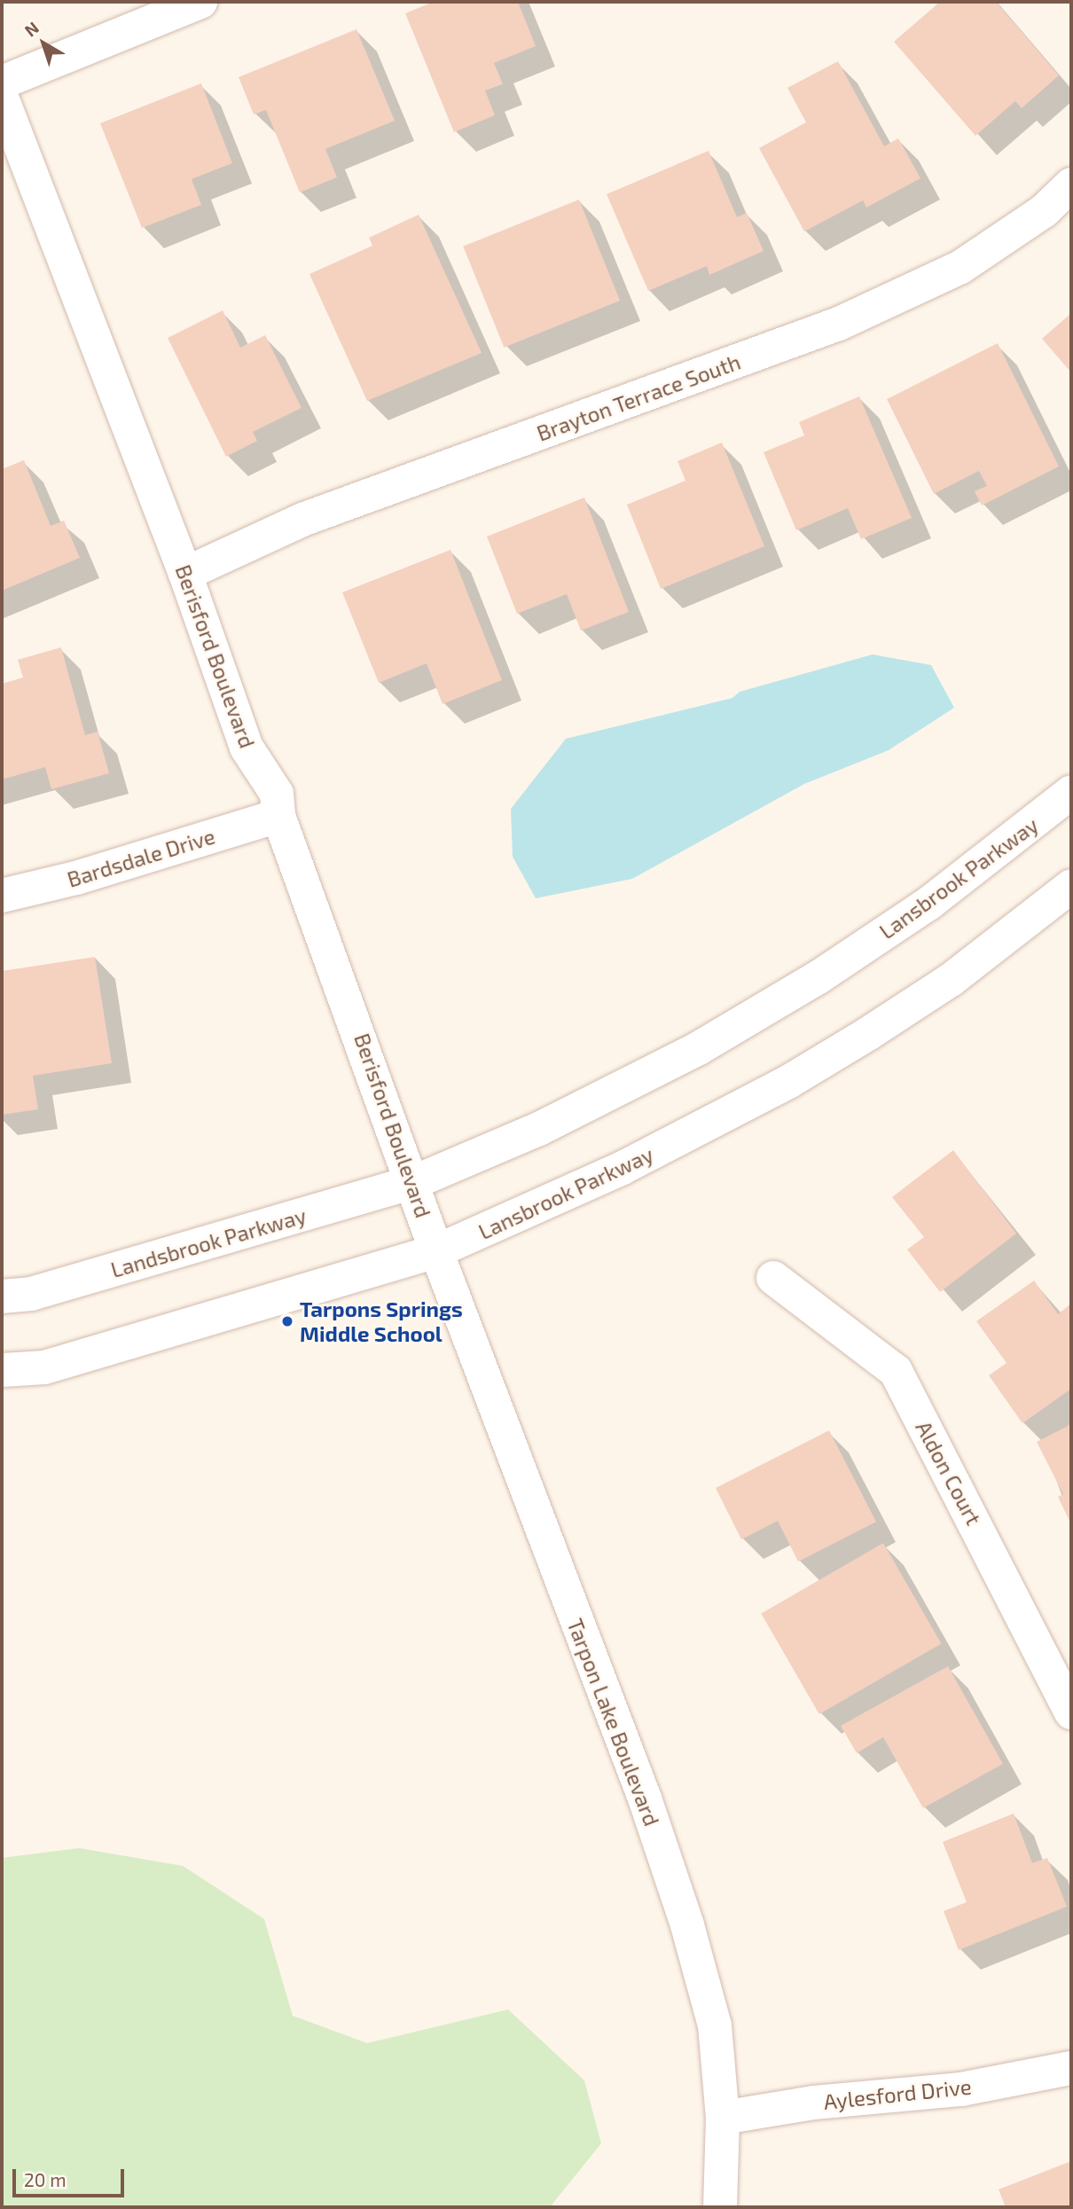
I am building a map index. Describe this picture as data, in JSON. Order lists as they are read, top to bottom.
{
  "streets": {
    "street": [
      "Brayton Terrace South",
      "Berisford Boulevard",
      "Bardsdale Drive",
      "Lansbrook Parkway",
      "Landsbrook Parkway",
      "Aldon Court",
      "Tarpon Lake Boulevard",
      "Aylesford Drive"
    ]
  },
  "crossings": [
    ["Brayton Terrace South", "Berisford Boulevard"],
    ["Berisford Boulevard", "Bardsdale Drive"],
    ["Berisford Boulevard", "Lansbrook Parkway"],
    ["Berisford Boulevard", "Landsbrook Parkway"],
    ["Berisford Boulevard", "Tarpon Lake Boulevard"],
    ["Lansbrook Parkway", "Landsbrook Parkway"],
    ["Lansbrook Parkway", "Tarpon Lake Boulevard"],
    ["Tarpon Lake Boulevard", "Aylesford Drive"]
  ],
  "places": ["Tarpons Springs Middle School"],
  "scale_bar": "20 m",
  "north": "top left"
}
